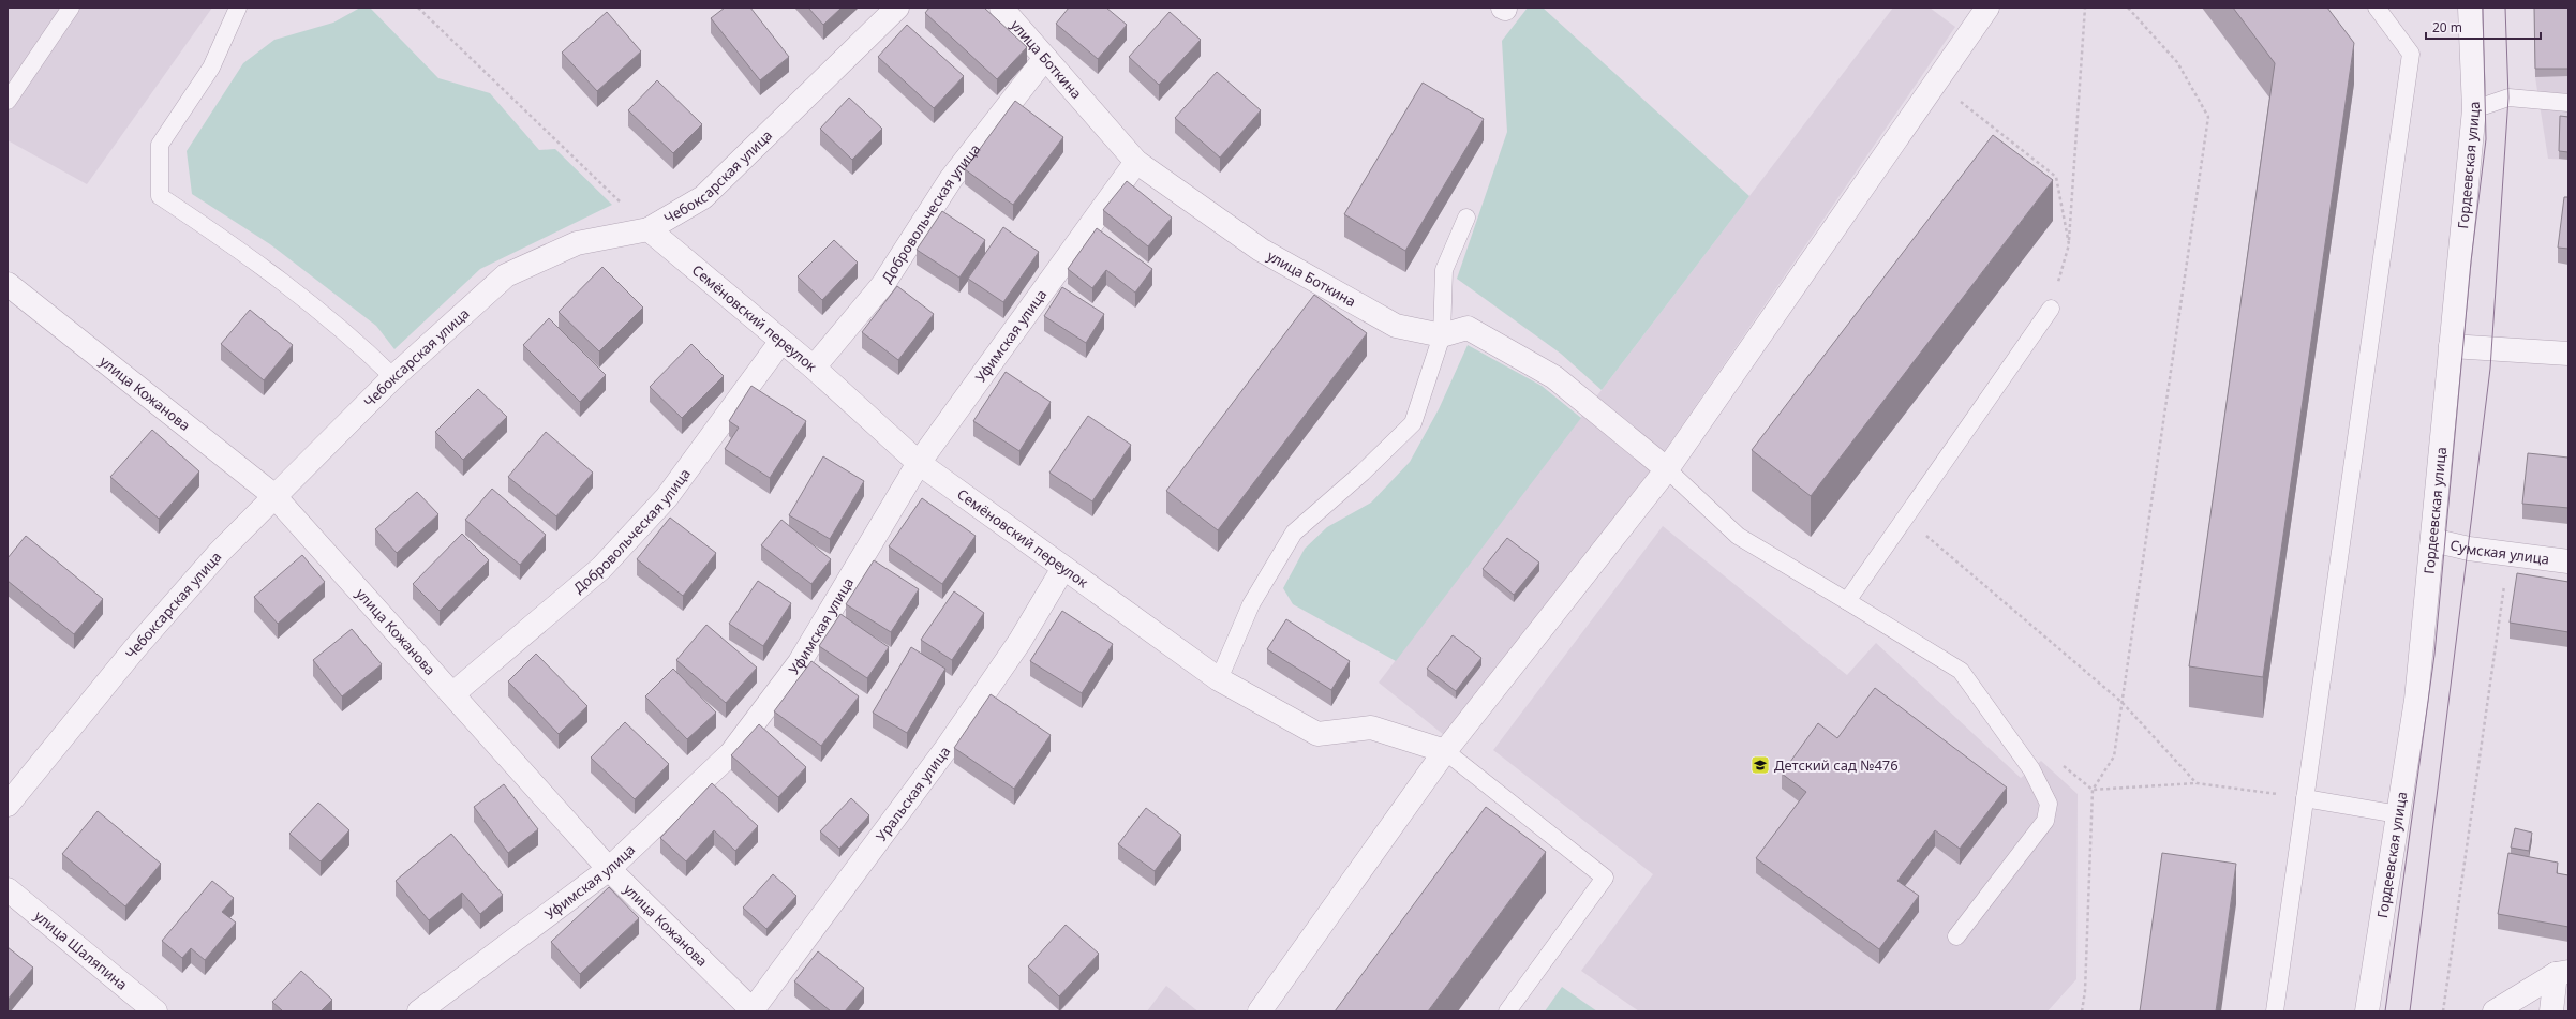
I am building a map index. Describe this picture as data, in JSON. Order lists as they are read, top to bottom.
{
  "streets": {
    "street": [
      "улица Боткина",
      "Гордеевская улица",
      "Чебоксарская улица",
      "Добровольческая улица",
      "Семёновский переулок",
      "Уфимская улица",
      "улица Кожанова",
      "Сумская улица",
      "Уральская улица",
      "улица Шаляпина"
    ]
  },
  "crossings": [
    ["улица Боткина", "Добровольческая улица"],
    ["улица Боткина", "Уфимская улица"],
    ["Гордеевская улица", "Сумская улица"],
    ["Чебоксарская улица", "Семёновский переулок"],
    ["Чебоксарская улица", "улица Кожанова"],
    ["Добровольческая улица", "Семёновский переулок"],
    ["Добровольческая улица", "улица Кожанова"],
    ["Семёновский переулок", "Уфимская улица"],
    ["Семёновский переулок", "Уральская улица"],
    ["Уфимская улица", "улица Кожанова"],
    ["улица Кожанова", "Уральская улица"]
  ],
  "places": {
    "school or university": ["Детский сад №476"]
  },
  "scale_bar": "20 m"
}
